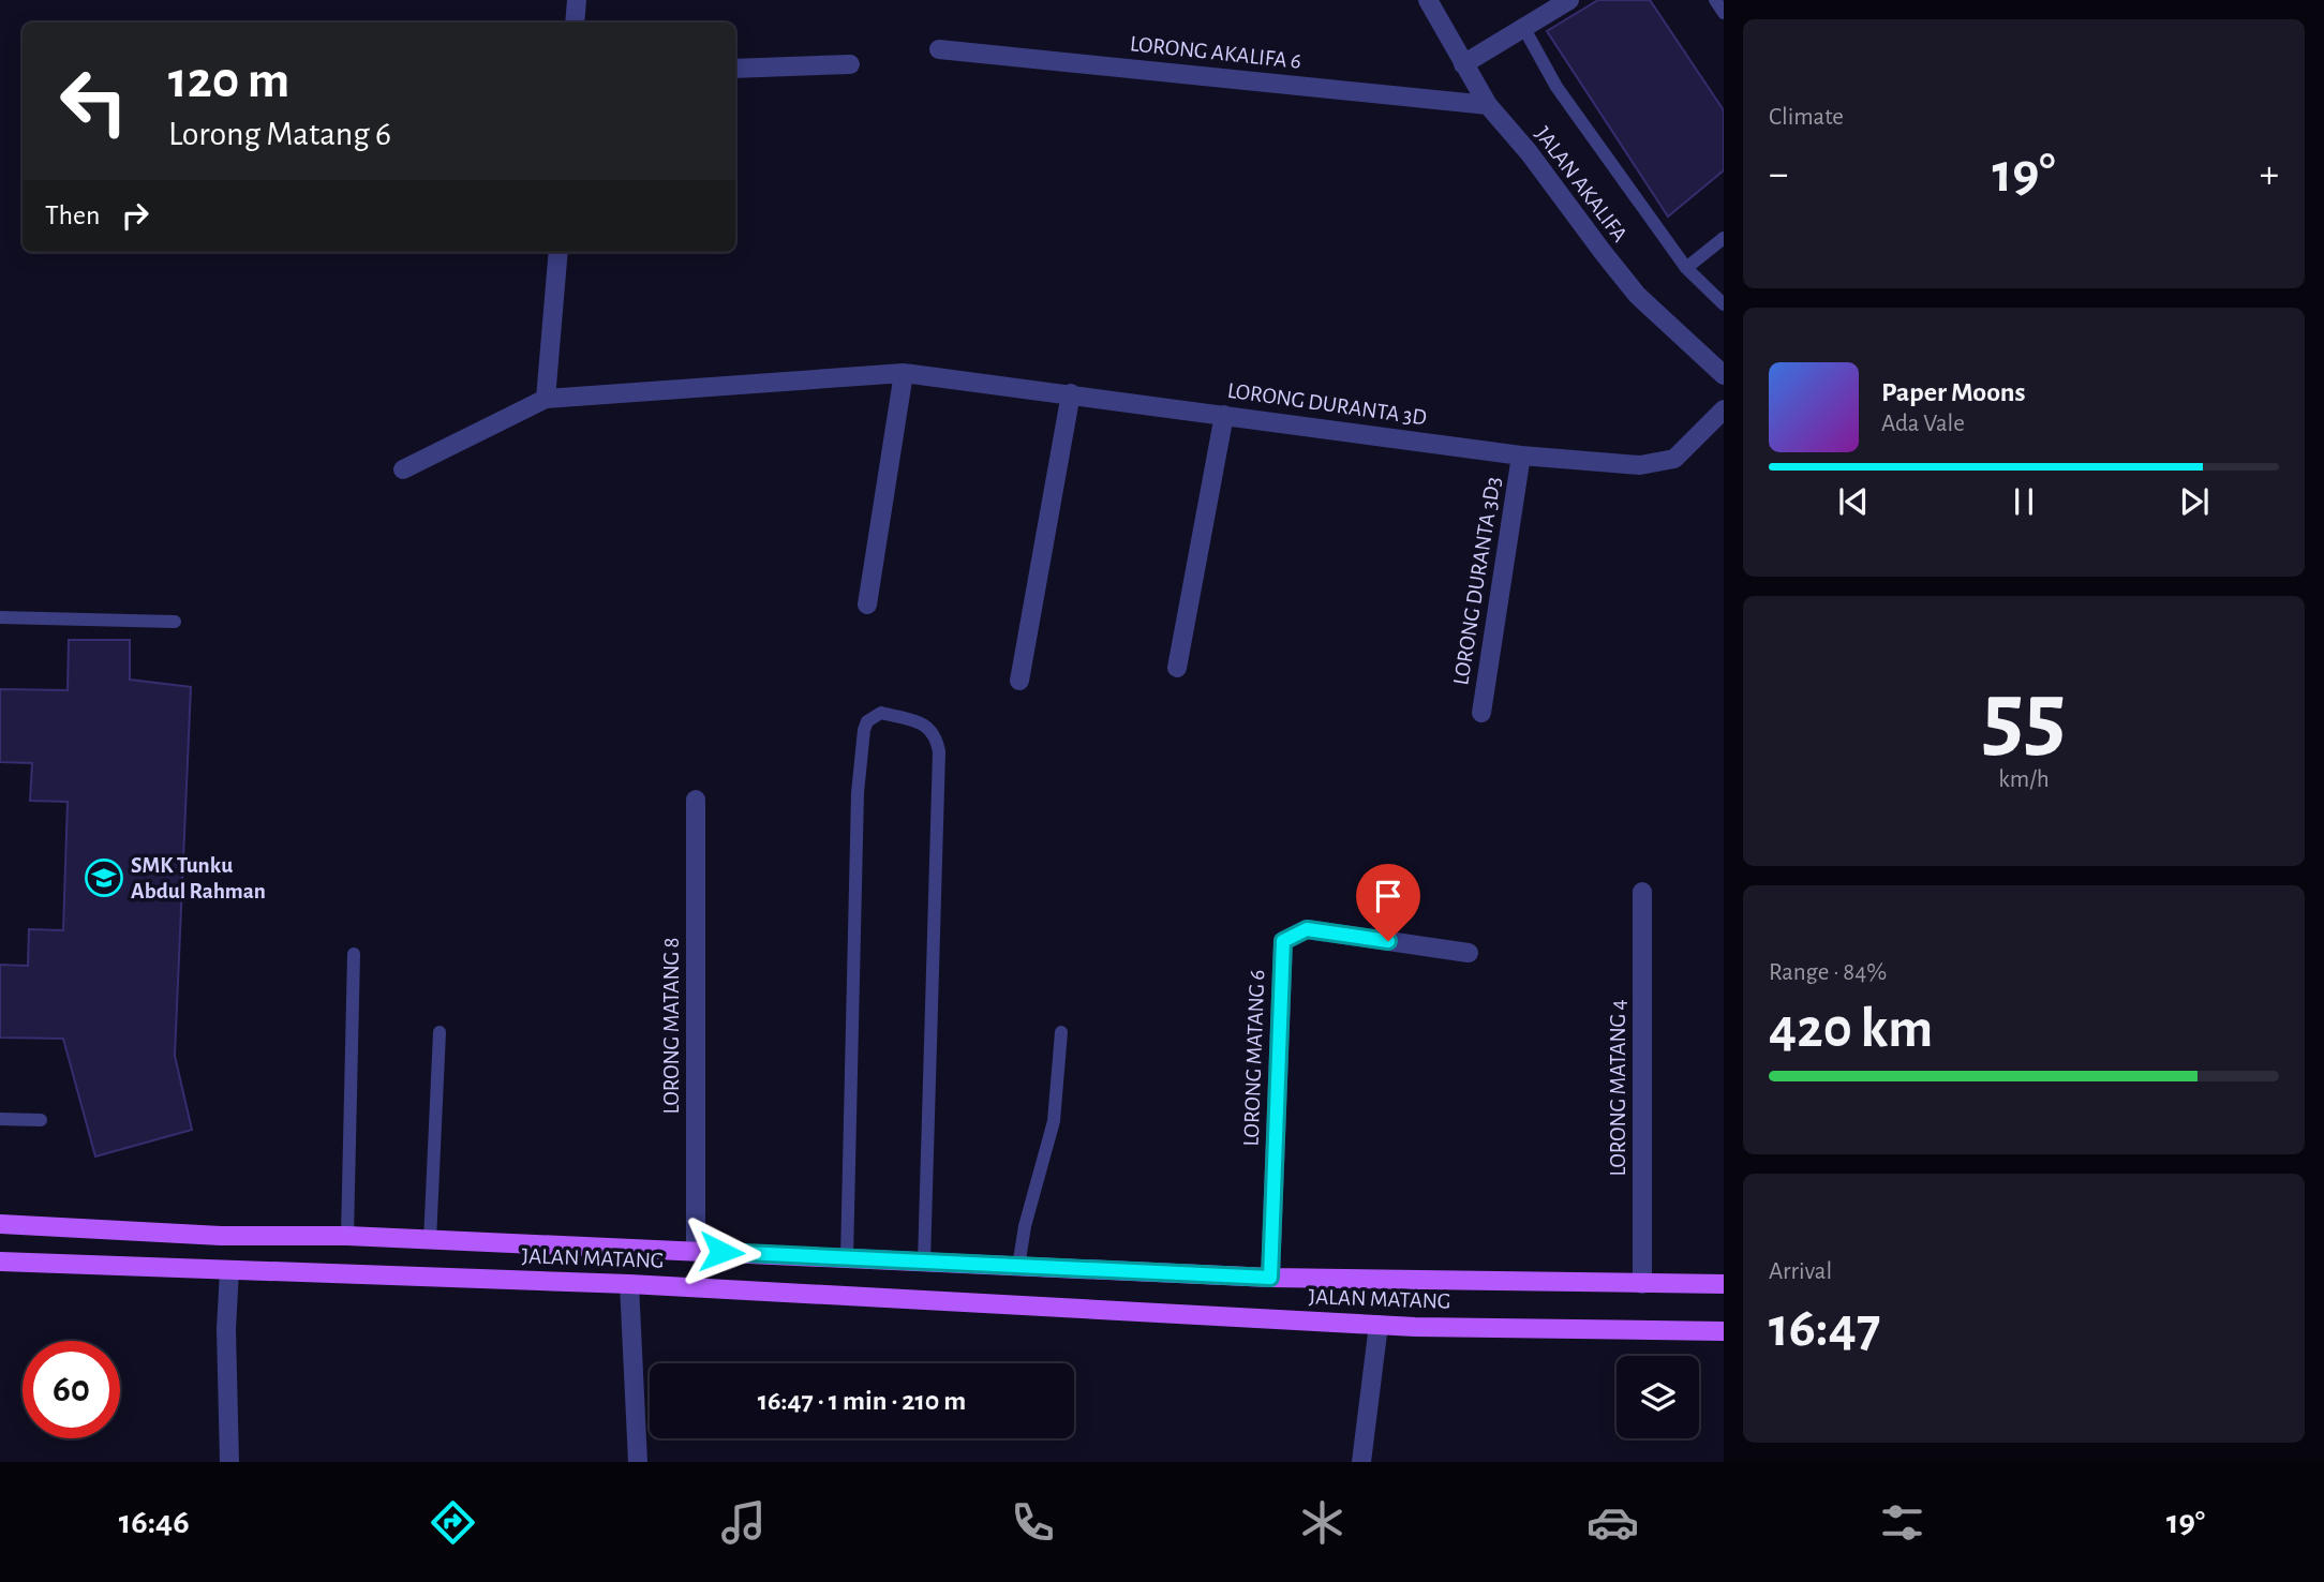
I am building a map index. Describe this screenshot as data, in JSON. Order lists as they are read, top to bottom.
{
  "streets": {
    "main road": ["JALAN MATANG"],
    "street": [
      "LORONG AKALIFA 6",
      "JALAN AKALIFA",
      "LORONG DURANTA 3D",
      "LORONG DURANTA 3D3",
      "LORONG MATANG 8",
      "LORONG MATANG 6",
      "LORONG MATANG 4"
    ]
  },
  "crossings": [
    ["LORONG AKALIFA 6", "JALAN AKALIFA"],
    ["LORONG DURANTA 3D", "LORONG DURANTA 3D3"],
    ["LORONG MATANG 8", "JALAN MATANG"],
    ["LORONG MATANG 6", "JALAN MATANG"],
    ["LORONG MATANG 4", "JALAN MATANG"]
  ],
  "places": {
    "school or university": ["SMK Tunku Abdul Rahman"]
  },
  "page": {
    "tile": [
      "Climate",
      ["55", "km/h"],
      ["Range · 84%", "420 km"],
      ["Arrival", "16:47"]
    ],
    "turn": ["120 m", "Lorong Matang 6"],
    "heat": ["−", "19°", "+"],
    "then": "Then",
    "song": ["Paper Moons", "Ada Vale"],
    "limit": "60",
    "trip": "16:47 · 1 min · 210 m",
    "tabs": ["16:46", "19°"]
  }
}
